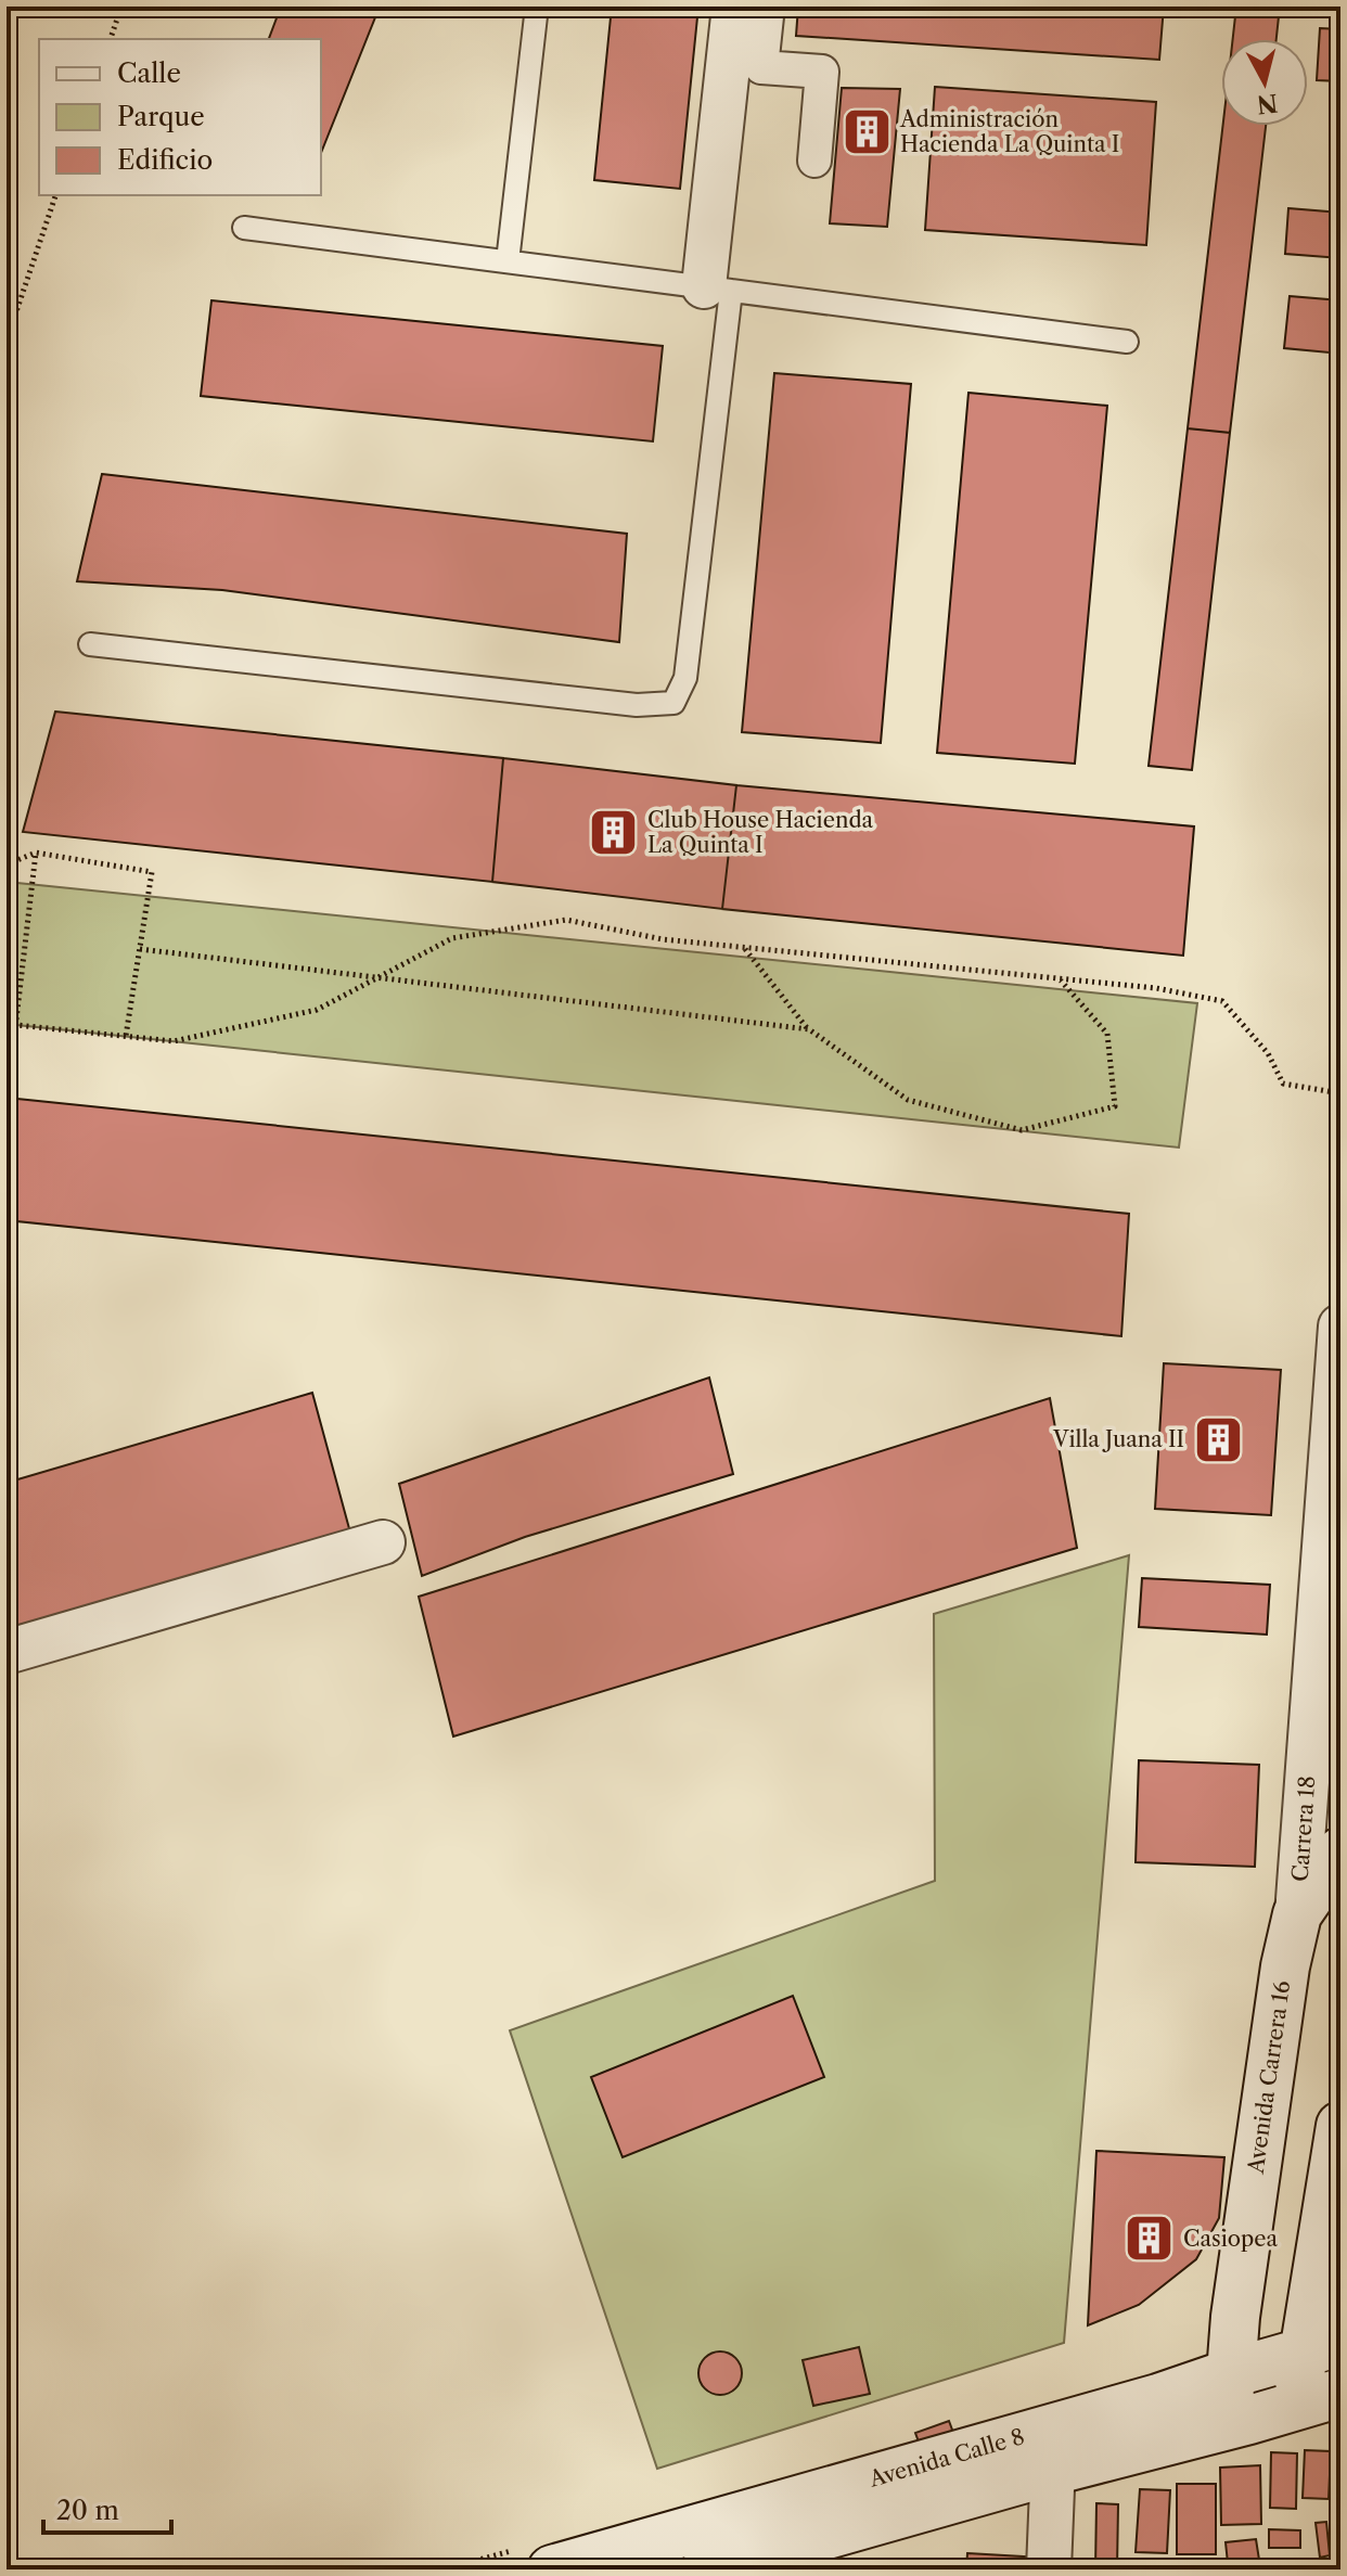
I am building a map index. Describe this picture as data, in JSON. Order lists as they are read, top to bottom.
{
  "streets": {
    "main road": ["Avenida Carrera 16", "Avenida Calle 8"],
    "street": ["Carrera 18"]
  },
  "crossings": [
    ["Carrera 18", "Avenida Carrera 16"],
    ["Avenida Carrera 16", "Avenida Calle 8"]
  ],
  "places": {
    "building": [
      "Administración Hacienda La Quinta I",
      "Club House Hacienda La Quinta I",
      "Villa Juana II",
      "Casiopea"
    ]
  },
  "legend": ["Calle", "Parque", "Edificio"],
  "scale_bar": "20 m",
  "north": "bottom"
}
